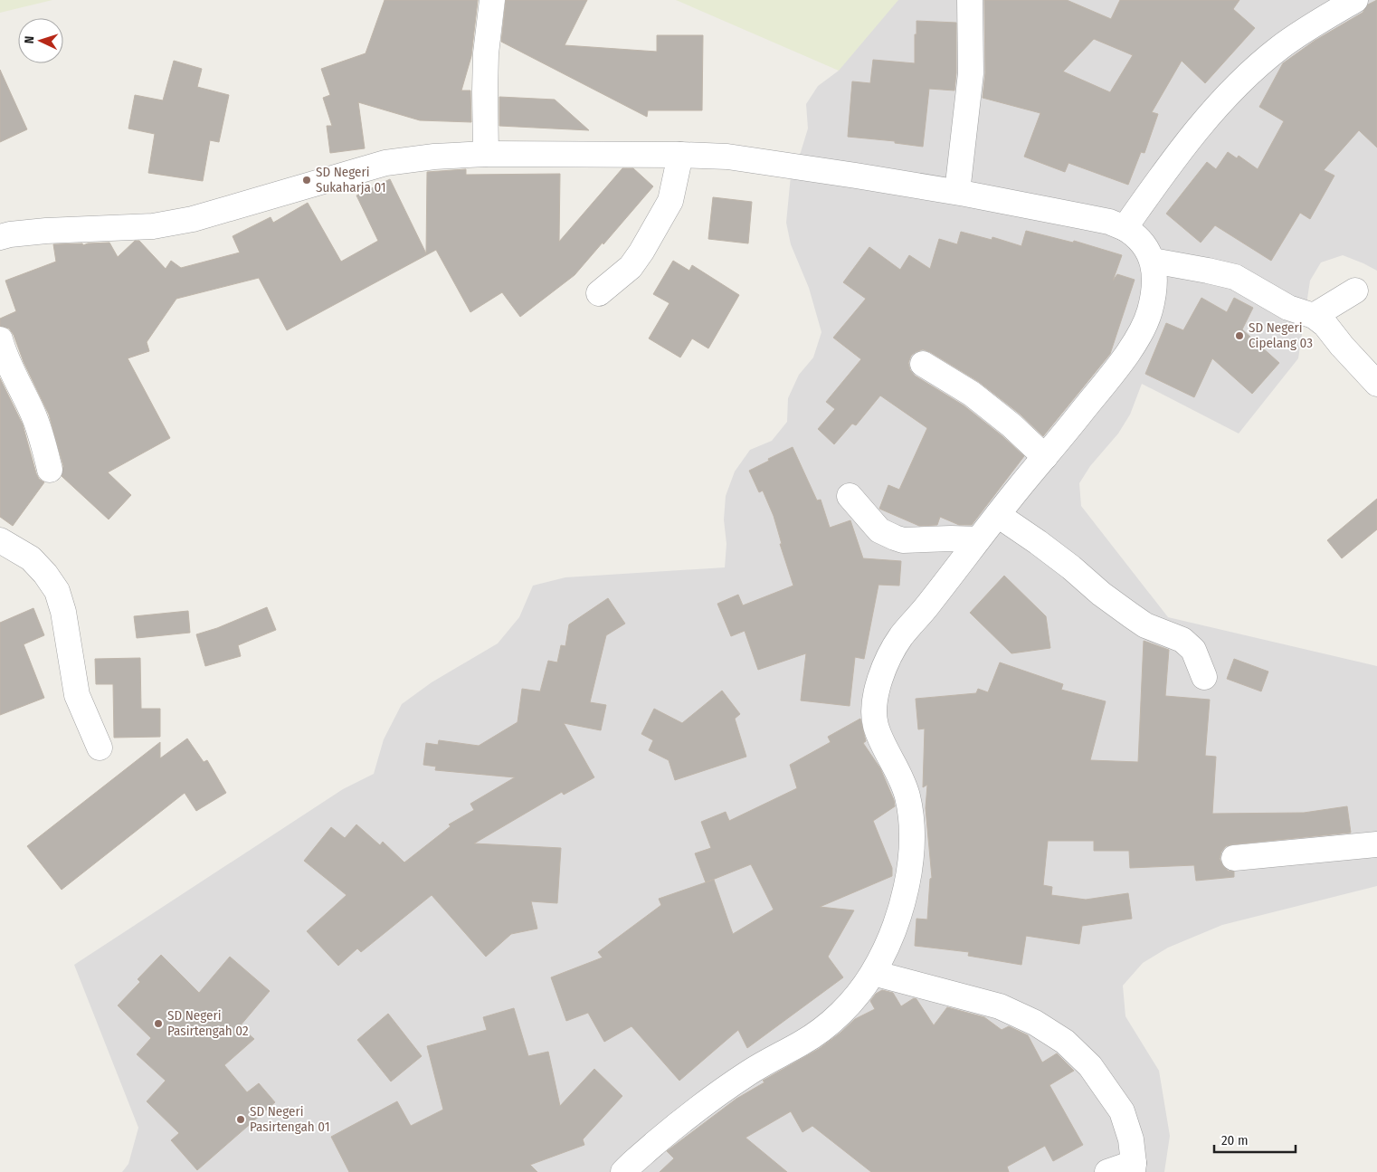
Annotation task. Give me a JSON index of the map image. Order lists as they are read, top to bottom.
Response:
{
  "places": [
    "SD Negeri Sukaharja 01",
    "SD Negeri Cipelang 03",
    "SD Negeri Pasirtengah 02",
    "SD Negeri Pasirtengah 01"
  ],
  "scale_bar": "20 m",
  "north": "left"
}
